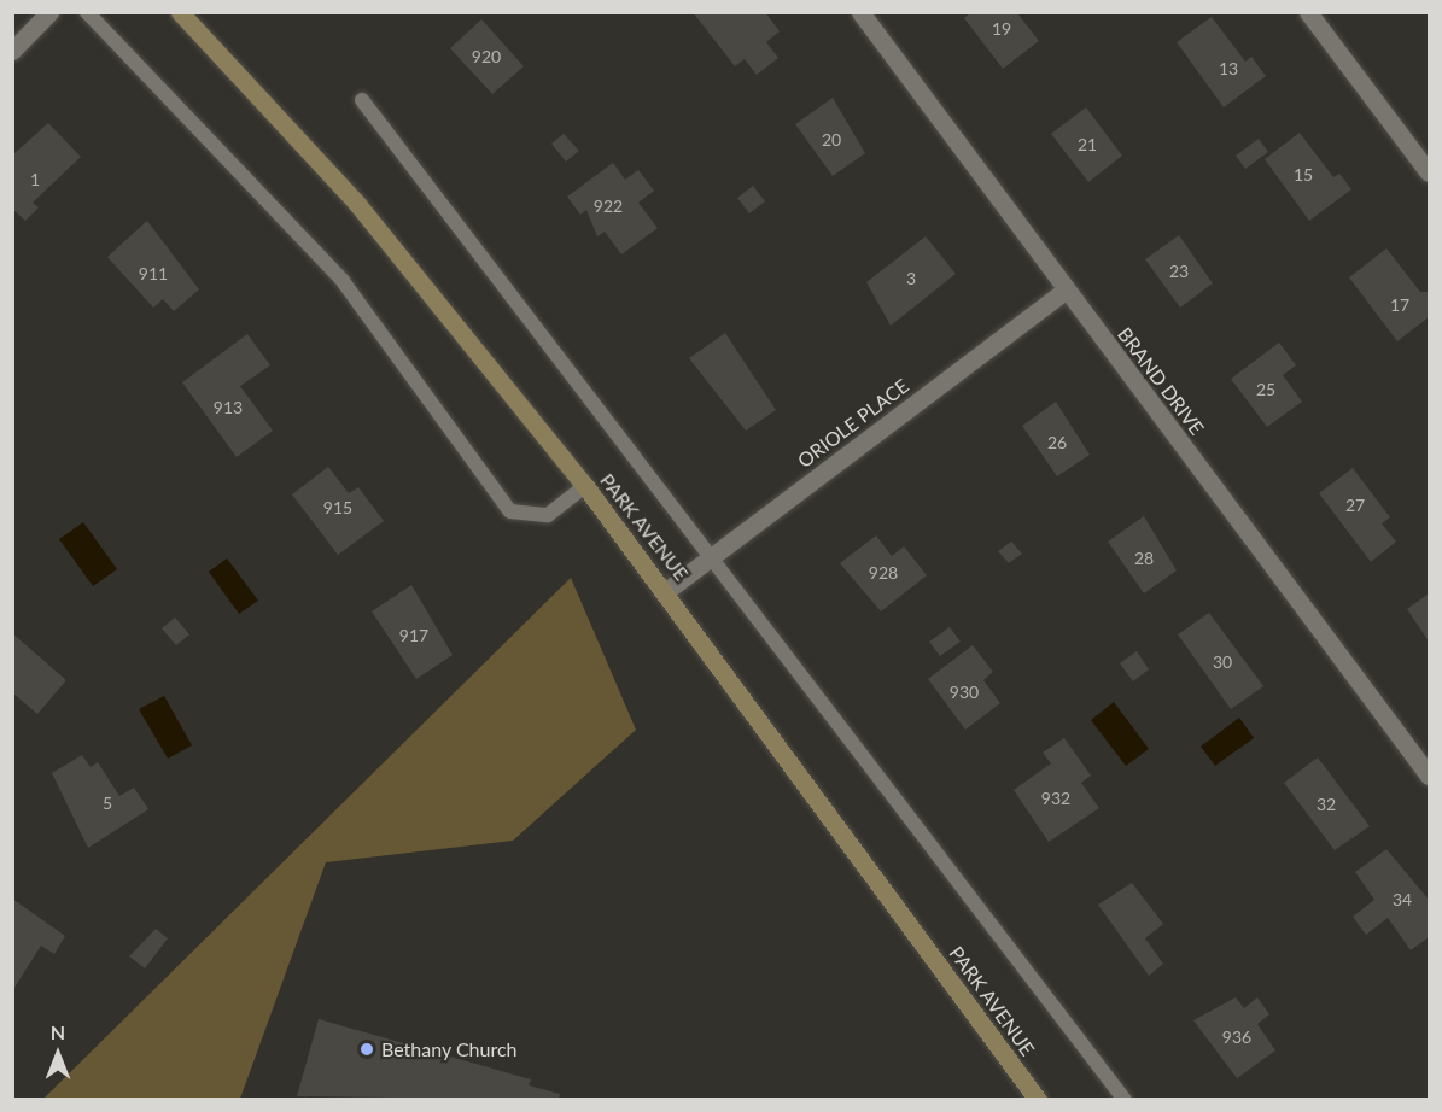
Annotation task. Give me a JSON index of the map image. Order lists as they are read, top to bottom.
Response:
{
  "streets": {
    "main road": ["PARK AVENUE"],
    "street": ["BRAND DRIVE", "ORIOLE PLACE"]
  },
  "crossings": [
    ["BRAND DRIVE", "ORIOLE PLACE"],
    ["ORIOLE PLACE", "PARK AVENUE"]
  ],
  "places": ["Bethany Church"],
  "house_numbers": [
    "19",
    "920",
    "13",
    "20",
    "21",
    "15",
    "1",
    "922",
    "23",
    "911",
    "3",
    "17",
    "25",
    "913",
    "26",
    "27",
    "915",
    "28",
    "928",
    "917",
    "30",
    "930",
    "932",
    "5",
    "32",
    "34",
    "936"
  ],
  "north": "top"
}
